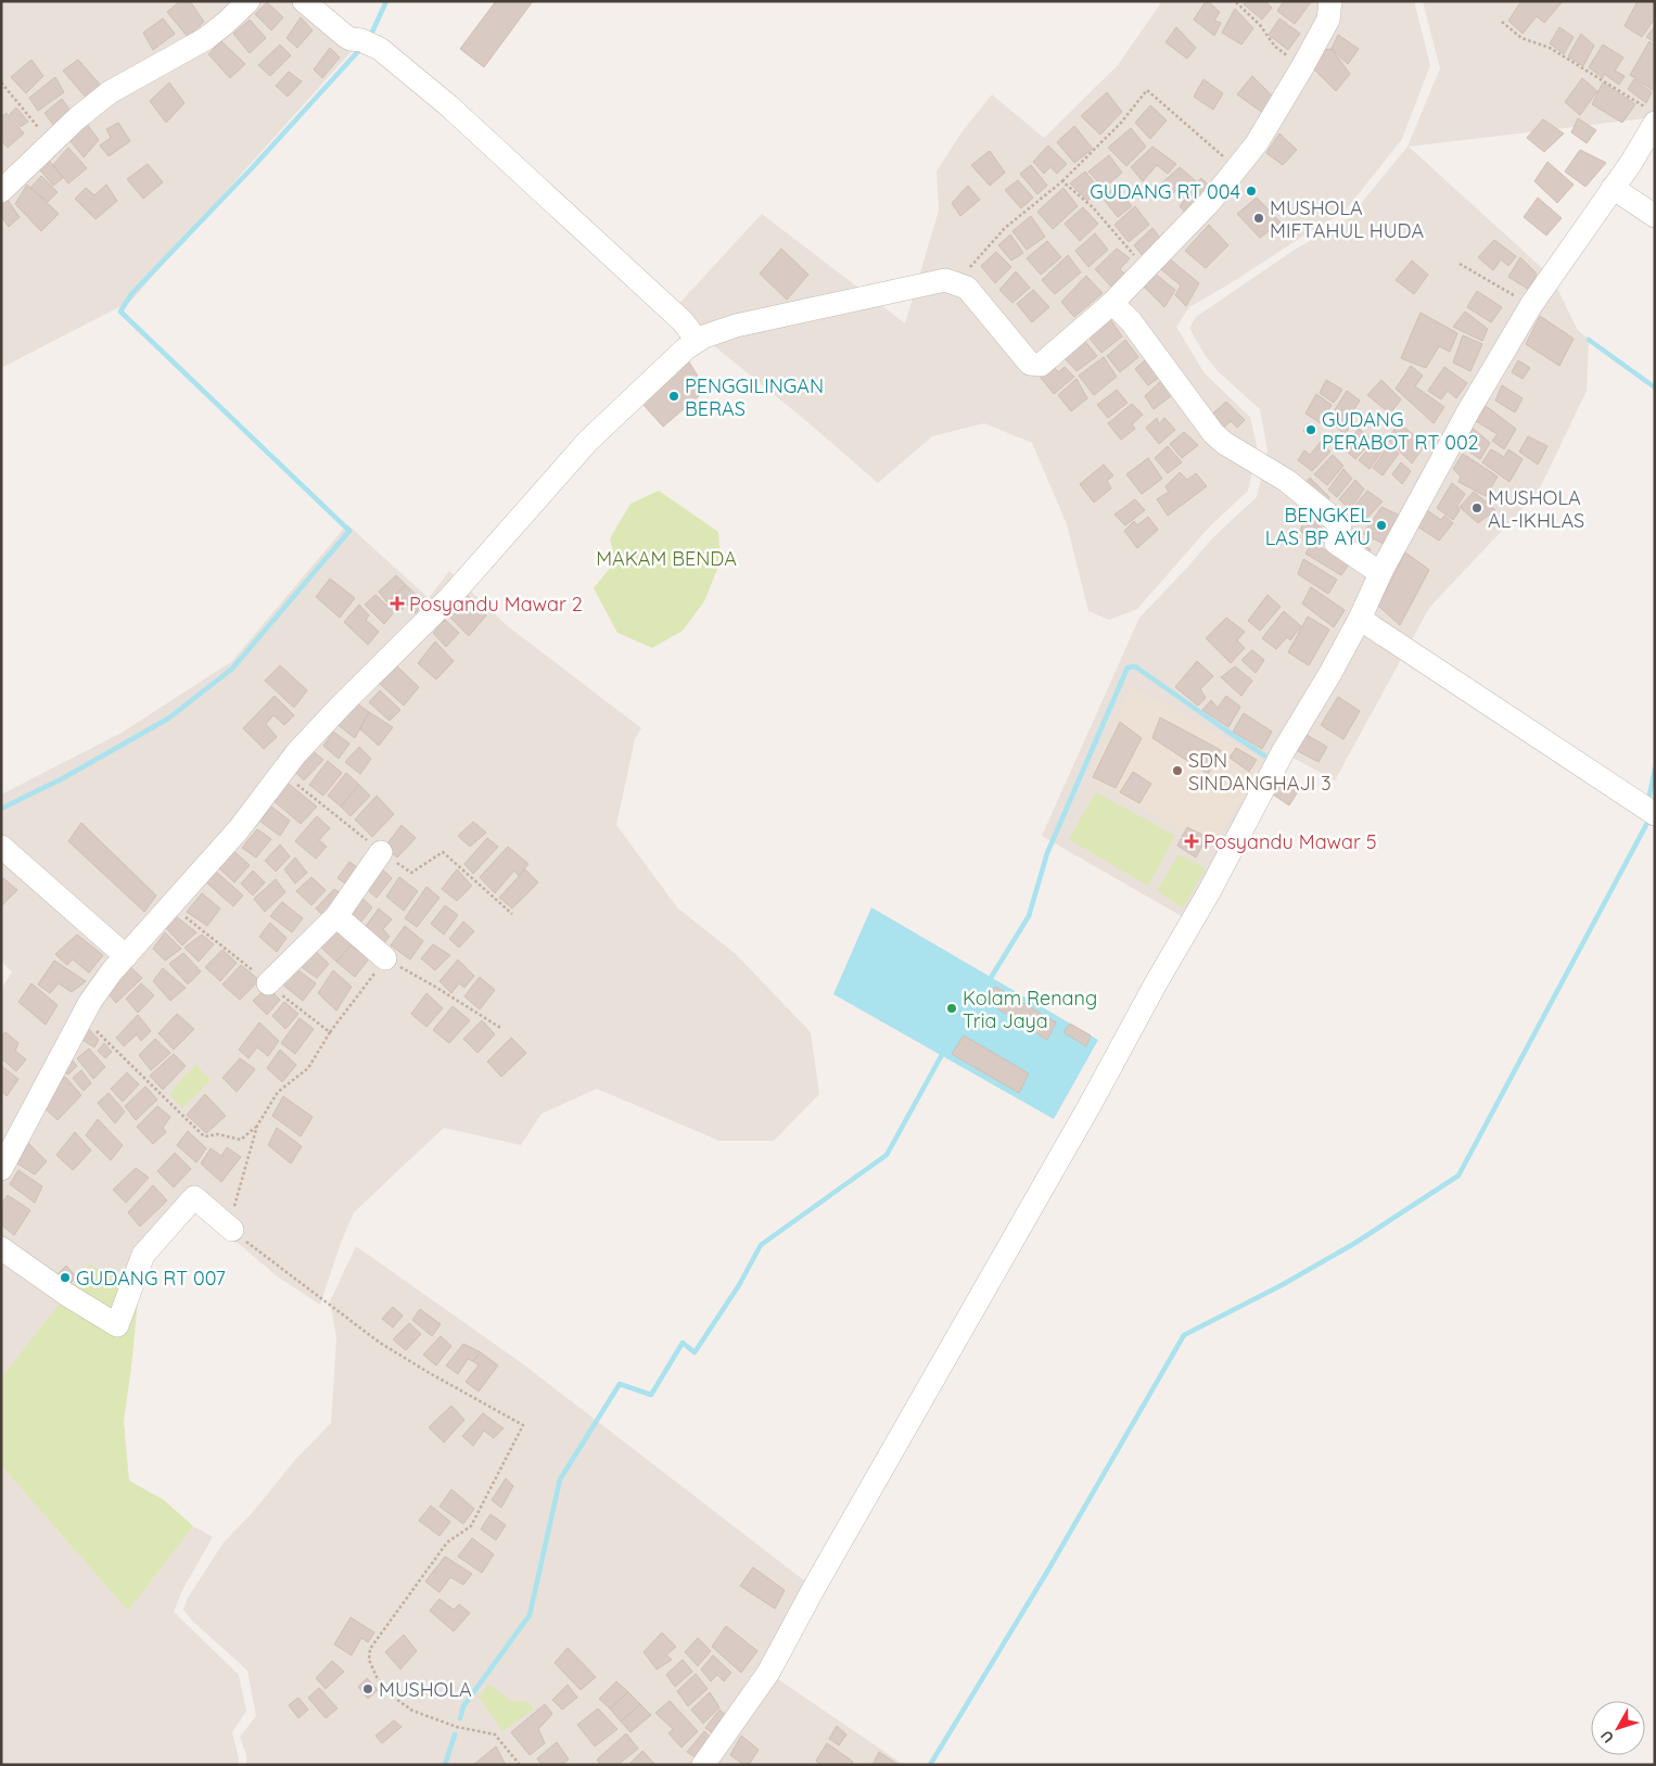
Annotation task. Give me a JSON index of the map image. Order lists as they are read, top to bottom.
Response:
{
  "parks": ["MAKAM BENDA"],
  "places": {
    "other": [
      "GUDANG RT 004",
      "MUSHOLA MIFTAHUL HUDA",
      "PENGGILINGAN BERAS",
      "GUDANG PERABOT RT 002",
      "MUSHOLA AL-IKHLAS",
      "BENGKEL LAS BP AYU",
      "SDN SINDANGHAJI 3",
      "Kolam Renang Tria Jaya",
      "GUDANG RT 007",
      "MUSHOLA"
    ],
    "health": ["Posyandu Mawar 2", "Posyandu Mawar 5"]
  },
  "north": "bottom left"
}
